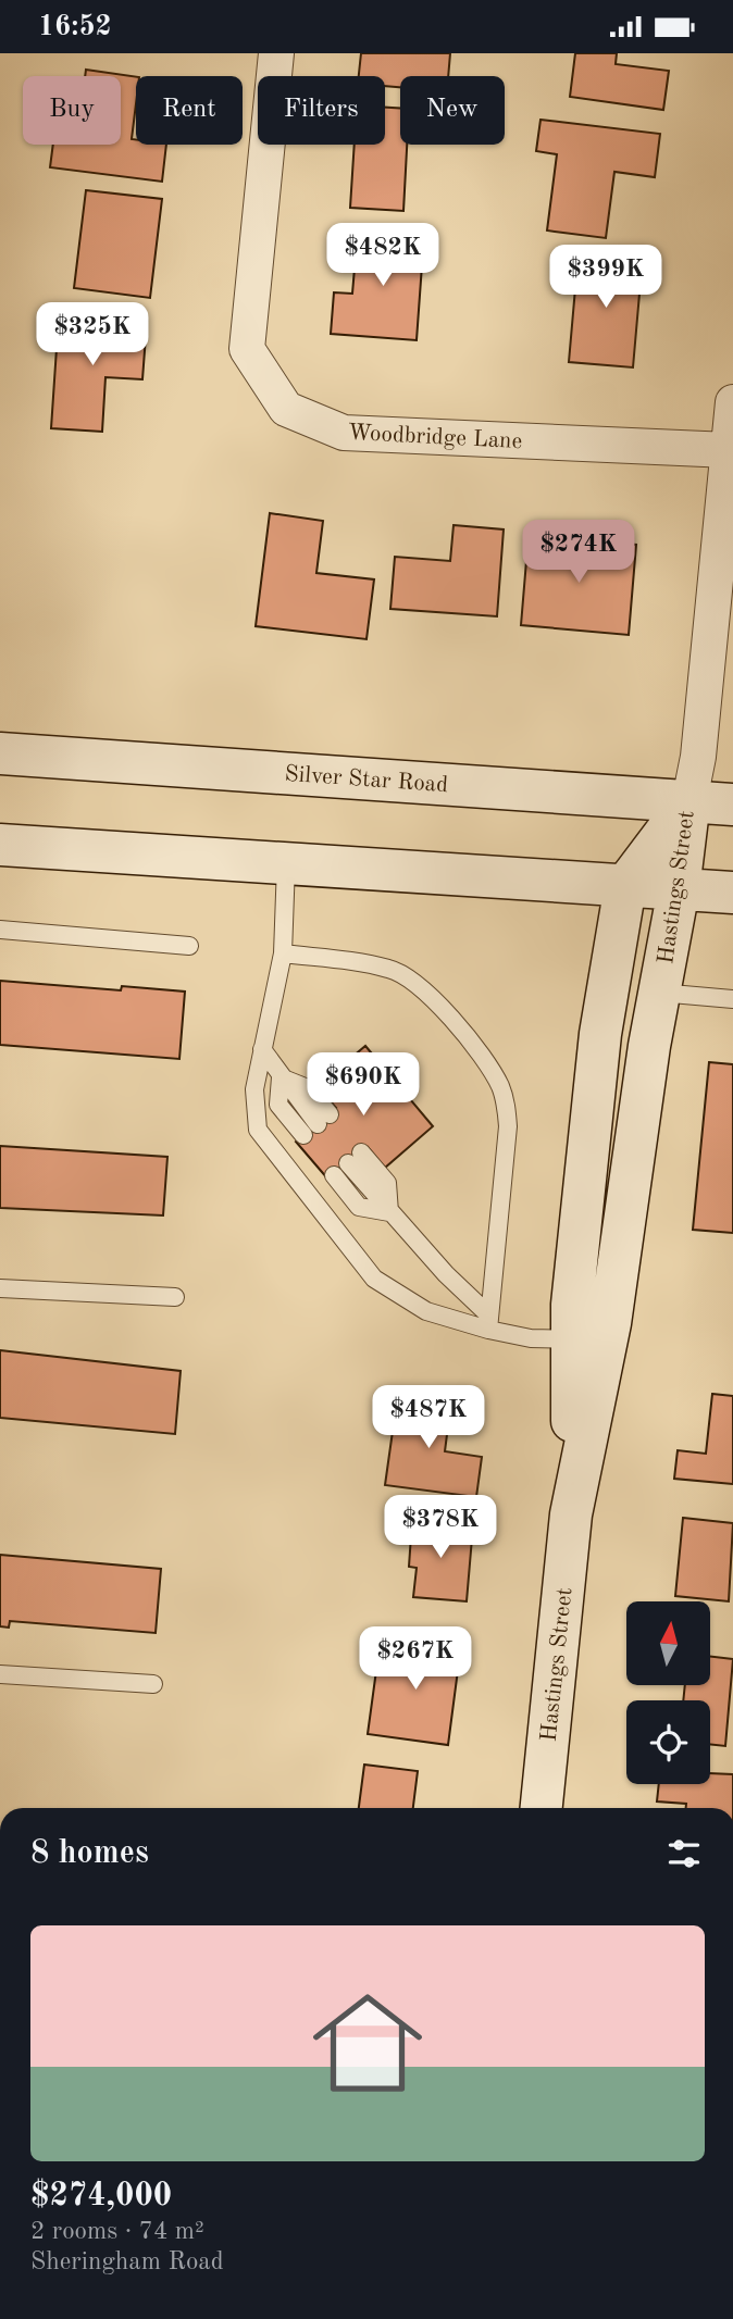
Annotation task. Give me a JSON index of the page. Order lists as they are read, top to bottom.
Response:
{
  "streets": {
    "street": ["Woodbridge Lane", "Silver Star Road", "Hastings Street"]
  },
  "crossings": [
    ["Silver Star Road", "Hastings Street"]
  ],
  "north": "top",
  "page": {
    "status": "16:52",
    "chip": [
      "Buy",
      "Rent",
      "Filters",
      "New"
    ],
    "price": [
      "$482K",
      "$399K",
      "$325K",
      "$274K",
      "$690K",
      "$487K",
      "$378K",
      "$267K"
    ],
    "heading": "8 homes",
    "list": [
      {
        "name": "$274,000",
        "note": "2 rooms · 74 m² · Sheringham Road"
      }
    ]
  }
}
